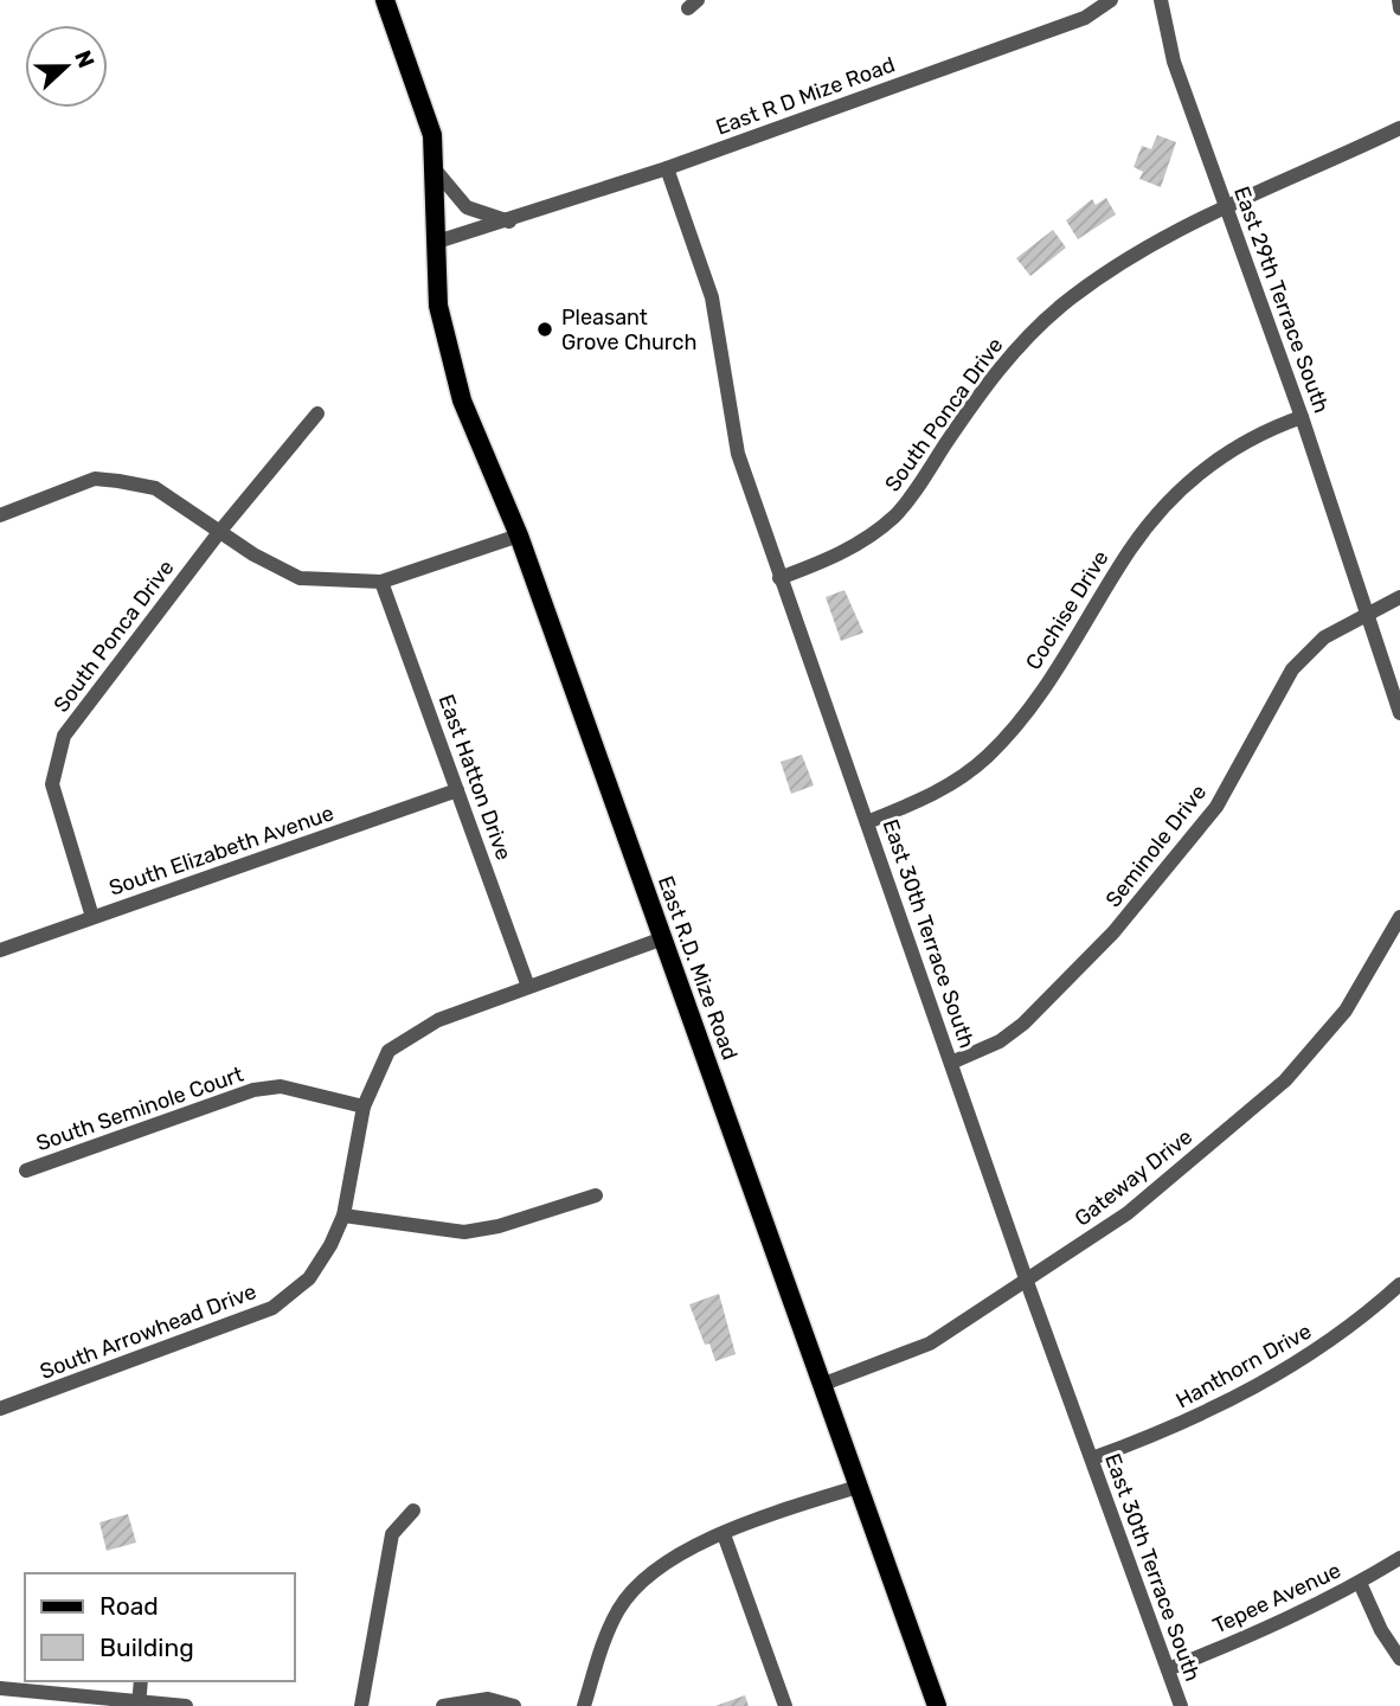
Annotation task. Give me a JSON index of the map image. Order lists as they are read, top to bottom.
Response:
{
  "streets": {
    "main road": ["East R.D. Mize Road"],
    "street": [
      "East R D Mize Road",
      "East 29th Terrace South",
      "South Ponca Drive",
      "Cochise Drive",
      "East Hatton Drive",
      "Seminole Drive",
      "South Elizabeth Avenue",
      "East 30th Terrace South",
      "South Seminole Court",
      "Gateway Drive",
      "South Arrowhead Drive",
      "Hanthorn Drive",
      "Tepee Avenue"
    ]
  },
  "crossings": [
    ["East R D Mize Road", "East 30th Terrace South"],
    ["East R D Mize Road", "East R.D. Mize Road"],
    ["East 29th Terrace South", "South Ponca Drive"],
    ["East 29th Terrace South", "Cochise Drive"],
    ["East 29th Terrace South", "Seminole Drive"],
    ["South Ponca Drive", "South Elizabeth Avenue"],
    ["South Ponca Drive", "East 30th Terrace South"],
    ["Cochise Drive", "East 30th Terrace South"],
    ["East Hatton Drive", "South Elizabeth Avenue"],
    ["East Hatton Drive", "South Arrowhead Drive"],
    ["Seminole Drive", "East 30th Terrace South"],
    ["East 30th Terrace South", "Gateway Drive"],
    ["East 30th Terrace South", "Hanthorn Drive"],
    ["East 30th Terrace South", "Tepee Avenue"],
    ["East R.D. Mize Road", "Gateway Drive"],
    ["East R.D. Mize Road", "South Arrowhead Drive"],
    ["South Seminole Court", "South Arrowhead Drive"]
  ],
  "places": ["Pleasant Grove Church"],
  "legend": ["Road", "Building"],
  "north": "right"
}
